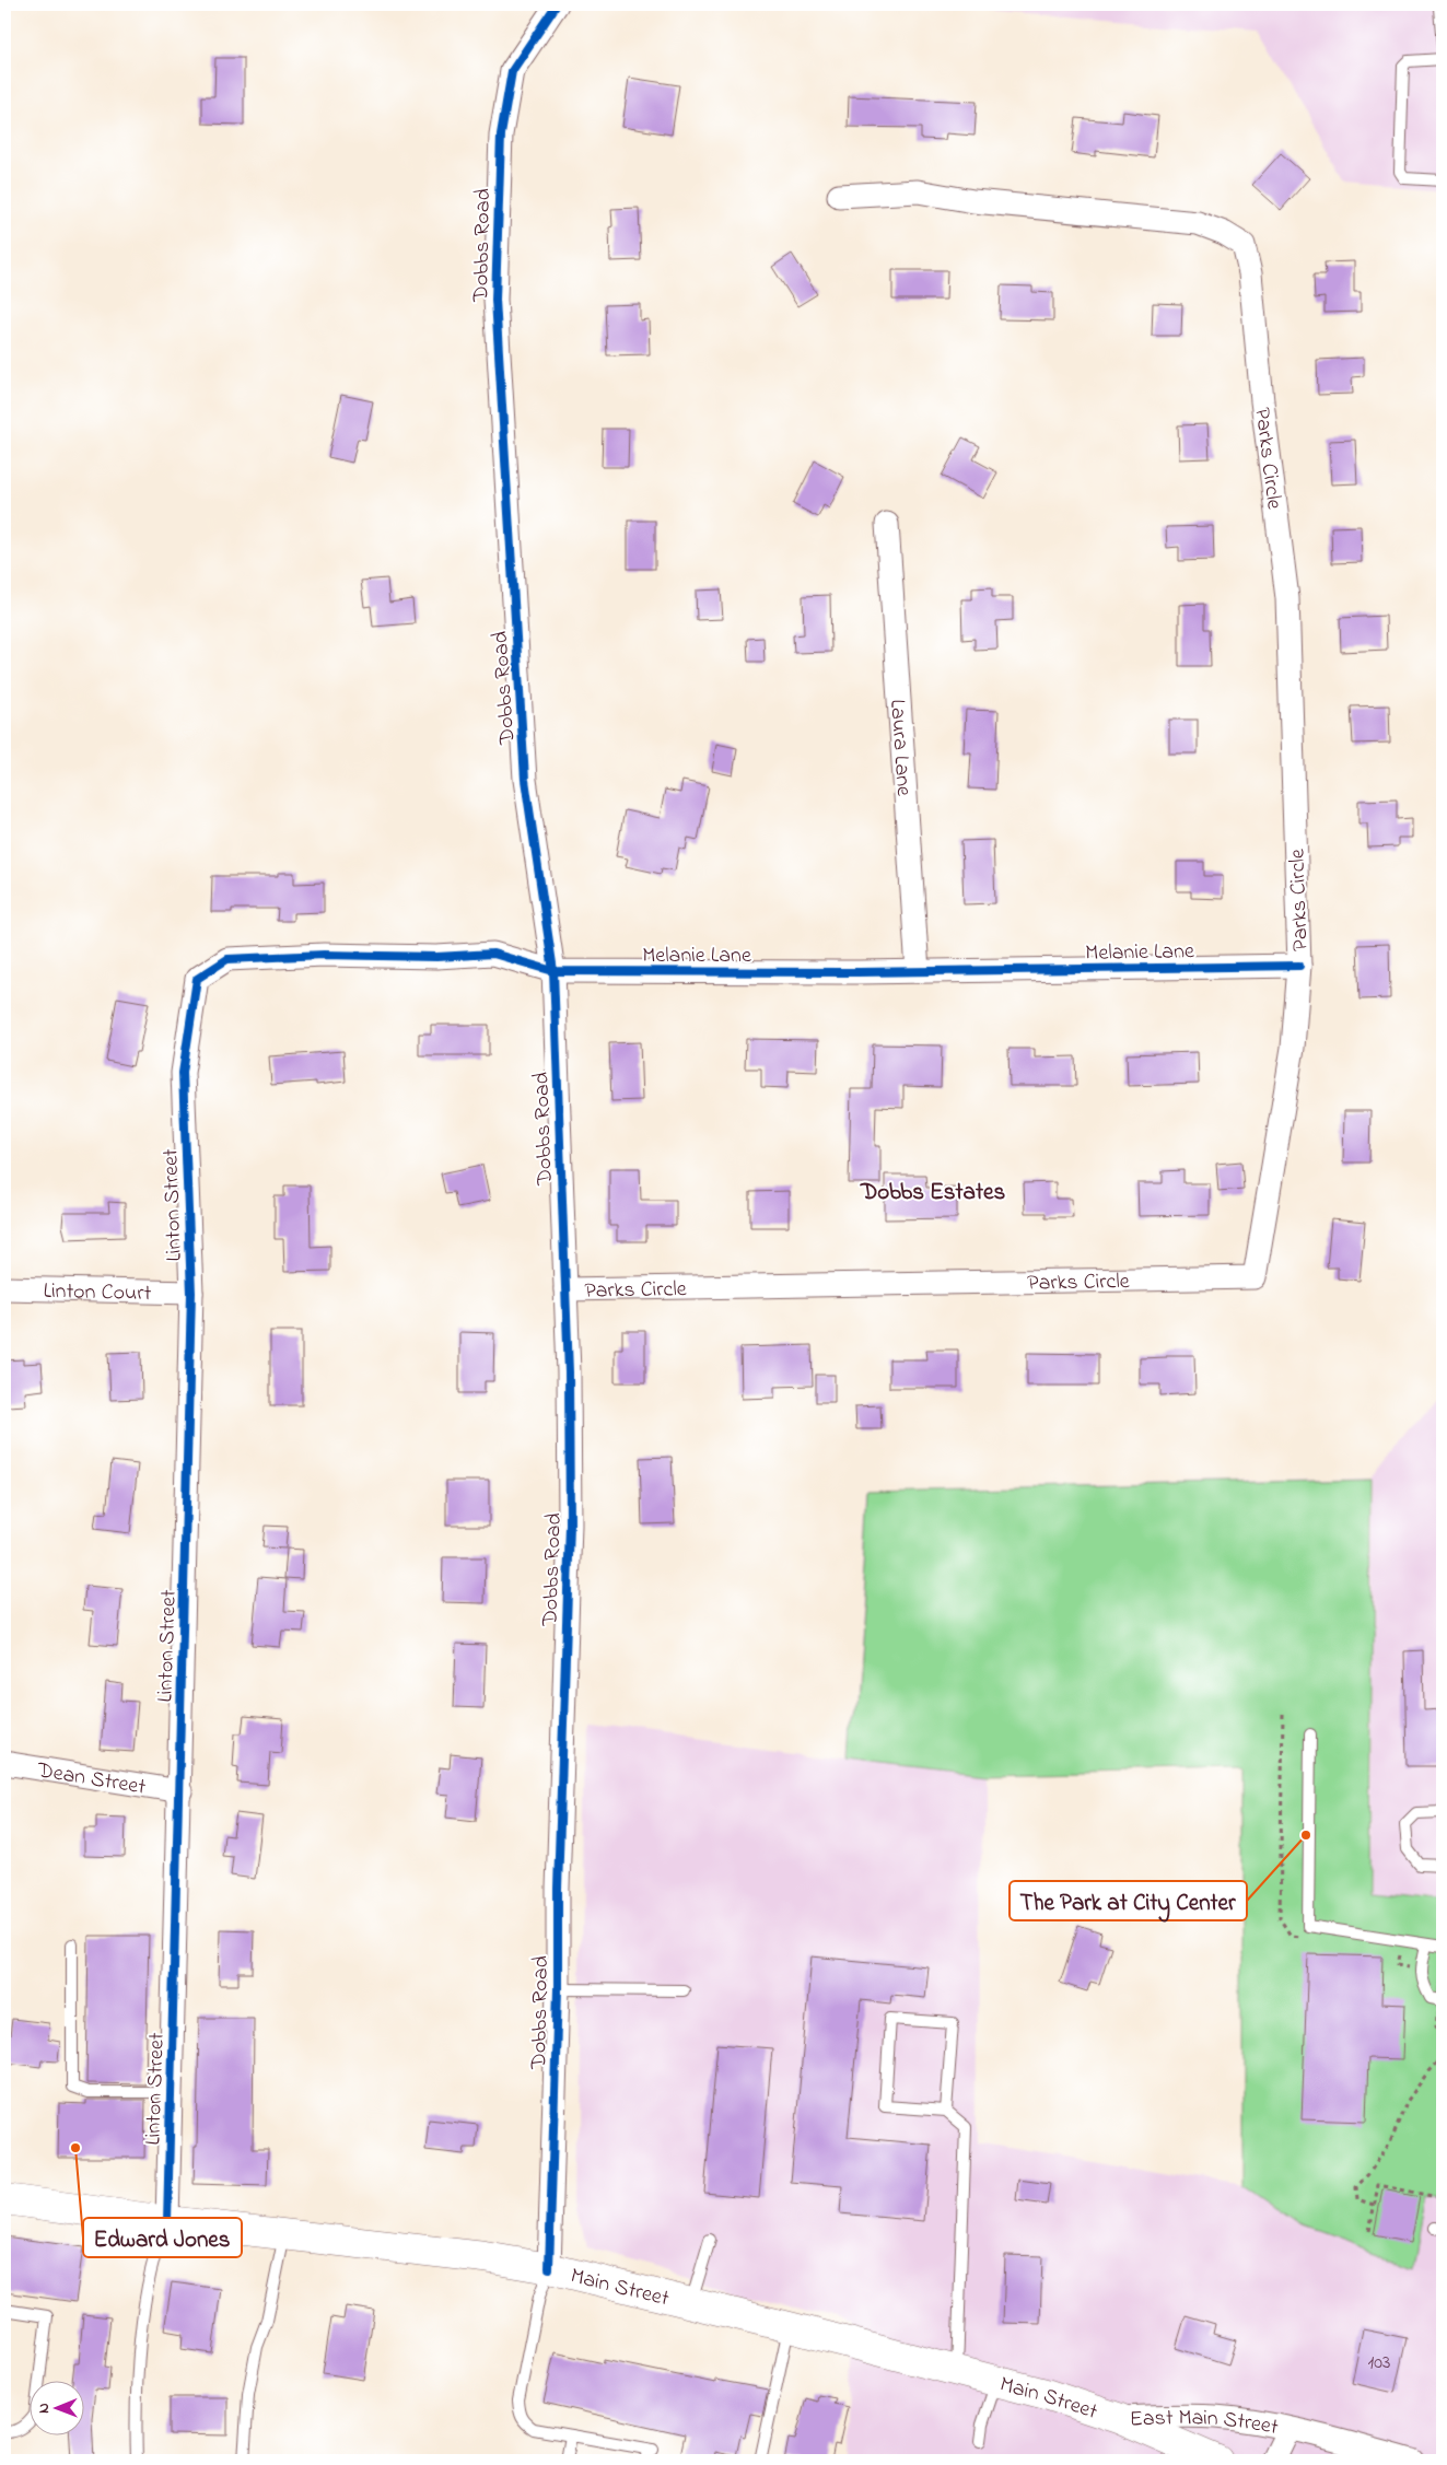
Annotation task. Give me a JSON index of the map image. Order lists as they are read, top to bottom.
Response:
{
  "streets": {
    "main road": ["Main Street"],
    "street": [
      "Dobbs Road",
      "Parks Circle",
      "Laura Lane",
      "Melanie Lane",
      "Linton Street",
      "Linton Court",
      "Dean Street",
      "East Main Street"
    ]
  },
  "crossings": [
    ["Dobbs Road", "Parks Circle"],
    ["Dobbs Road", "Melanie Lane"],
    ["Dobbs Road", "Main Street"],
    ["Parks Circle", "Melanie Lane"],
    ["Laura Lane", "Melanie Lane"],
    ["Melanie Lane", "Linton Street"],
    ["Linton Street", "Linton Court"],
    ["Linton Street", "Dean Street"],
    ["Linton Street", "Main Street"],
    ["Main Street", "East Main Street"]
  ],
  "districts": ["Dobbs Estates"],
  "places": ["The Park at City Center", "Edward Jones"],
  "house_numbers": ["103"],
  "north": "left"
}
